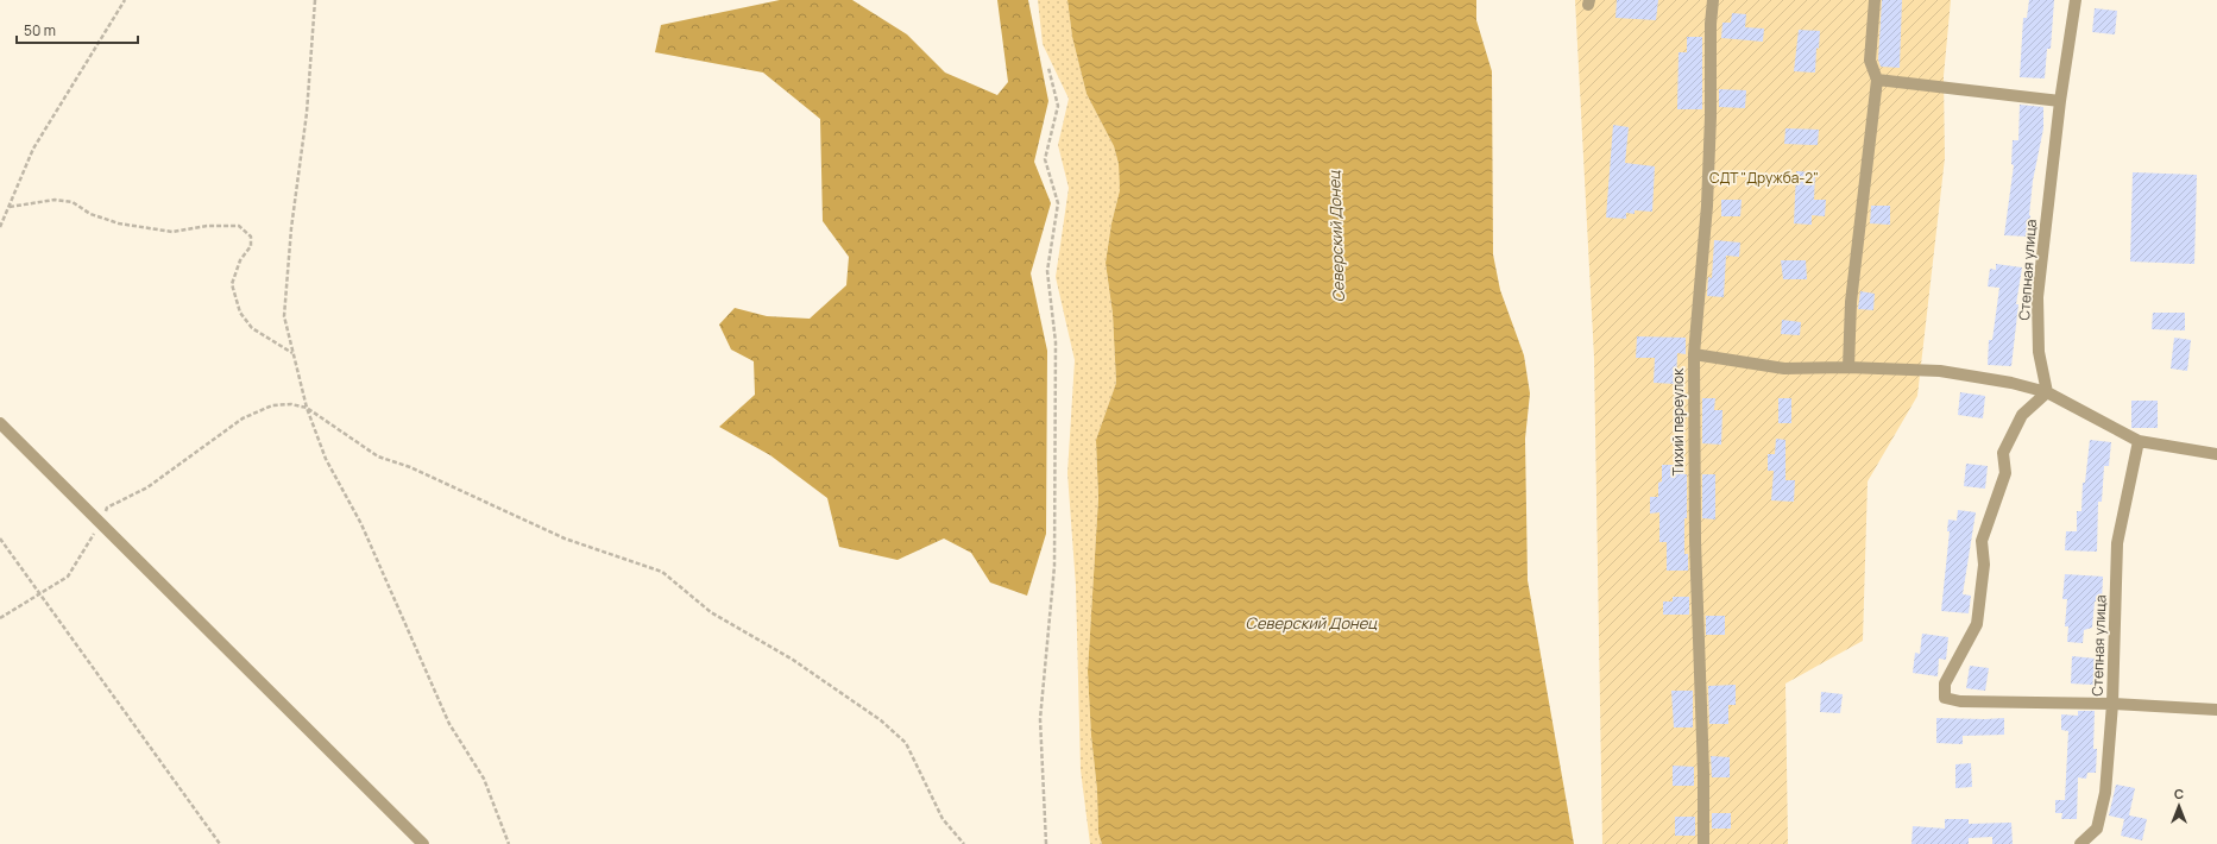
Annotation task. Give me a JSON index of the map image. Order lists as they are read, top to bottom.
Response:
{
  "streets": {
    "street": ["Степная улица", "Тихий переулок"]
  },
  "water": ["Северский Донец"],
  "parks": ["СДТ \"Дружба-2\""],
  "scale_bar": "50 m",
  "north": "top"
}
